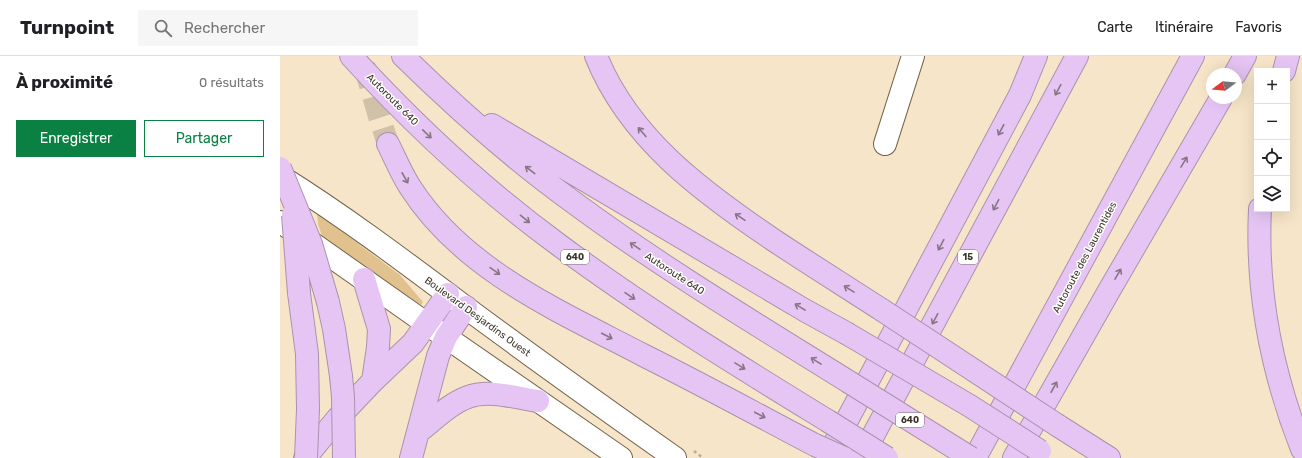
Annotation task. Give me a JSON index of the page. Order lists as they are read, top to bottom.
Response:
{
  "streets": {
    "highway": [
      "Autoroute 640",
      "640",
      "15",
      "Autoroute des Laurentides"
    ],
    "street": ["Boulevard Desjardins Ouest"]
  },
  "north": "left",
  "page": {
    "header": "Turnpoint",
    "search": "Rechercher",
    "nav": ["Carte", "Itinéraire", "Favoris"],
    "heading": ["À proximité", "0 résultats"],
    "map_buttons": ["+", "−"],
    "buttons": ["Enregistrer", "Partager"]
  }
}
